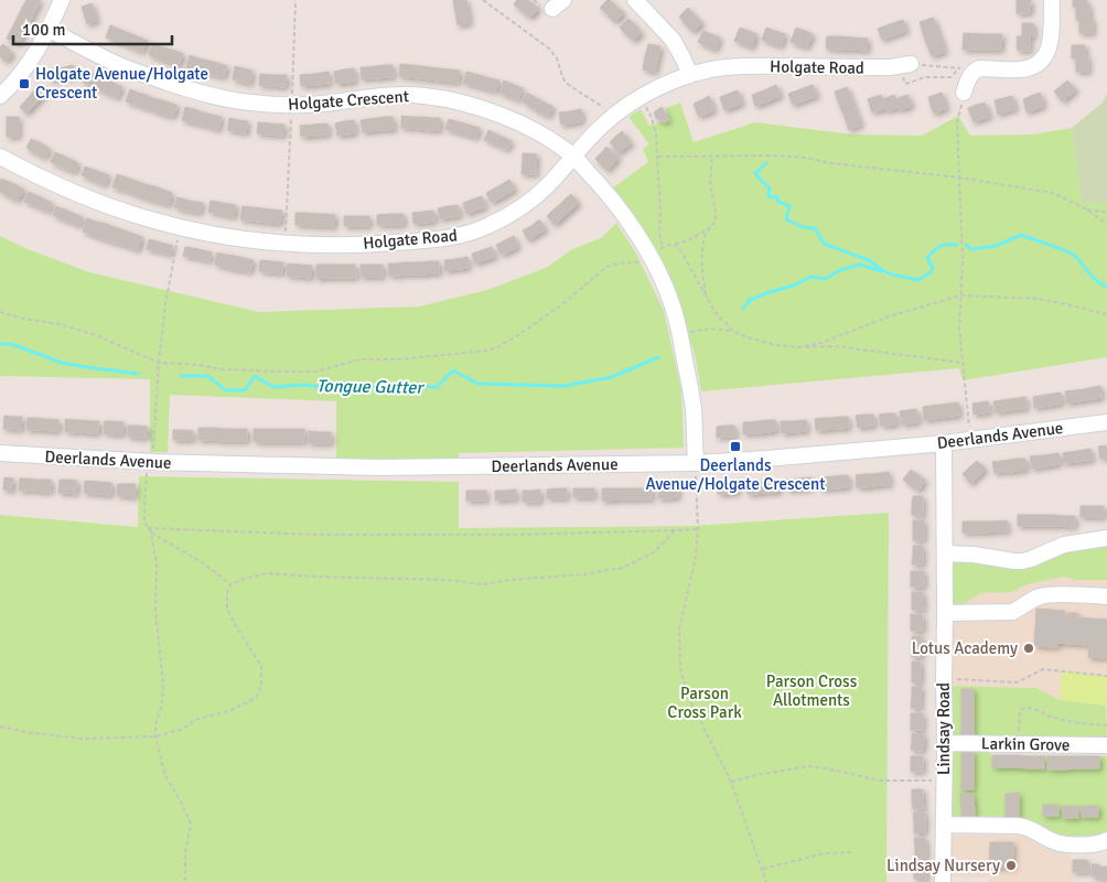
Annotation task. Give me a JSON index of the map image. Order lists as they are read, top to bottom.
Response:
{
  "streets": {
    "street": [
      "Holgate Road",
      "Holgate Crescent",
      "Deerlands Avenue",
      "Lindsay Road",
      "Larkin Grove"
    ]
  },
  "crossings": [
    ["Holgate Road", "Holgate Crescent"],
    ["Holgate Crescent", "Deerlands Avenue"],
    ["Deerlands Avenue", "Lindsay Road"],
    ["Lindsay Road", "Larkin Grove"]
  ],
  "water": ["Tongue Gutter"],
  "parks": ["Parson Cross Allotments", "Parson Cross Park"],
  "places": {
    "transit": ["Holgate Avenue/Holgate Crescent", "Deerlands Avenue/Holgate Crescent"],
    "other": ["Lotus Academy", "Lindsay Nursery"]
  },
  "scale_bar": "100 m"
}
